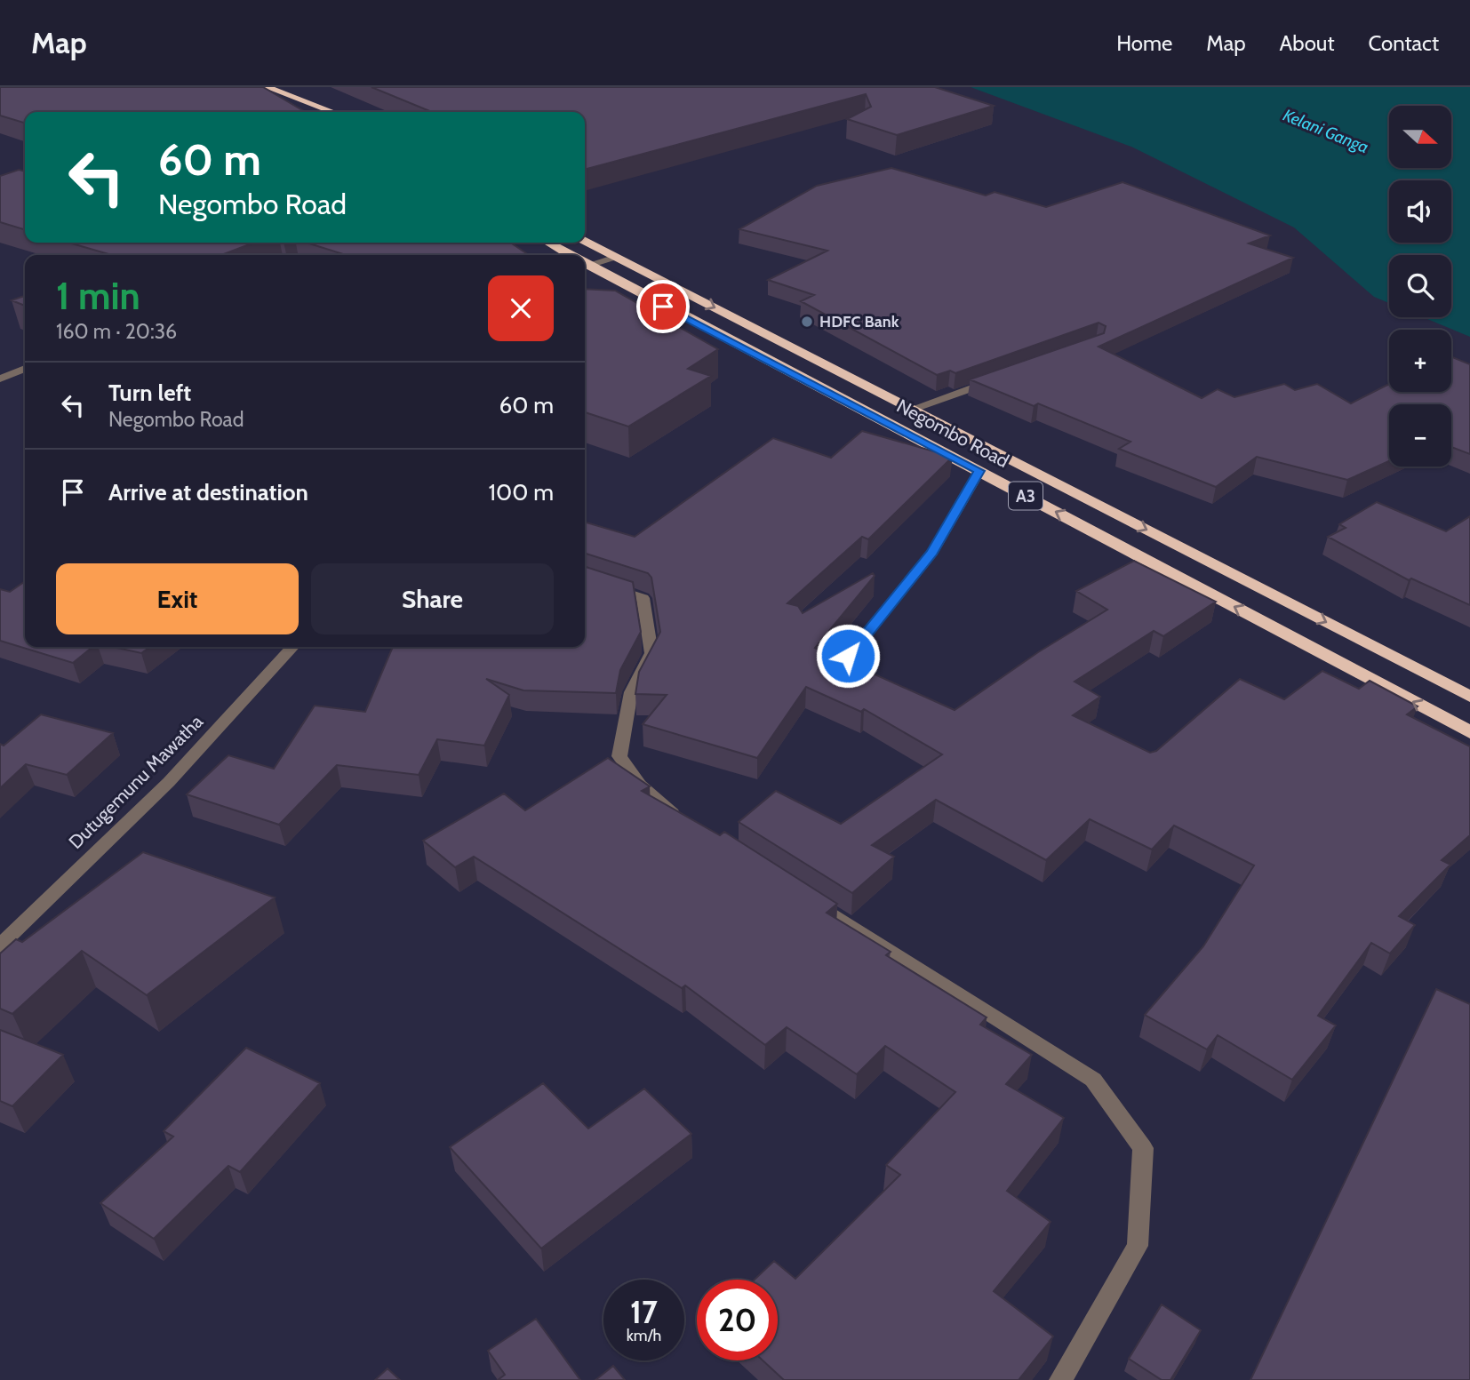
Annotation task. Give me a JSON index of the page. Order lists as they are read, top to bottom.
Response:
{
  "streets": {
    "highway": ["Negombo Road", "A3"],
    "street": ["Dutugemunu Mawatha"]
  },
  "water": ["Kelani Ganga"],
  "places": ["HDFC Bank"],
  "north": "right",
  "page": {
    "header": "Map",
    "nav": [
      "Home",
      "Map",
      "About",
      "Contact"
    ],
    "map_buttons": ["+", "−"],
    "turn": ["60 m", "Negombo Road"],
    "heading": ["1 min", "160 m · 20:36"],
    "list": [
      {
        "name": "Turn left",
        "note": "Negombo Road",
        "value": "60 m"
      },
      {
        "name": "Arrive at destination",
        "value": "100 m"
      }
    ],
    "buttons": ["Exit", "Share"],
    "speed": "17 km/h",
    "limit": "20"
  }
}
